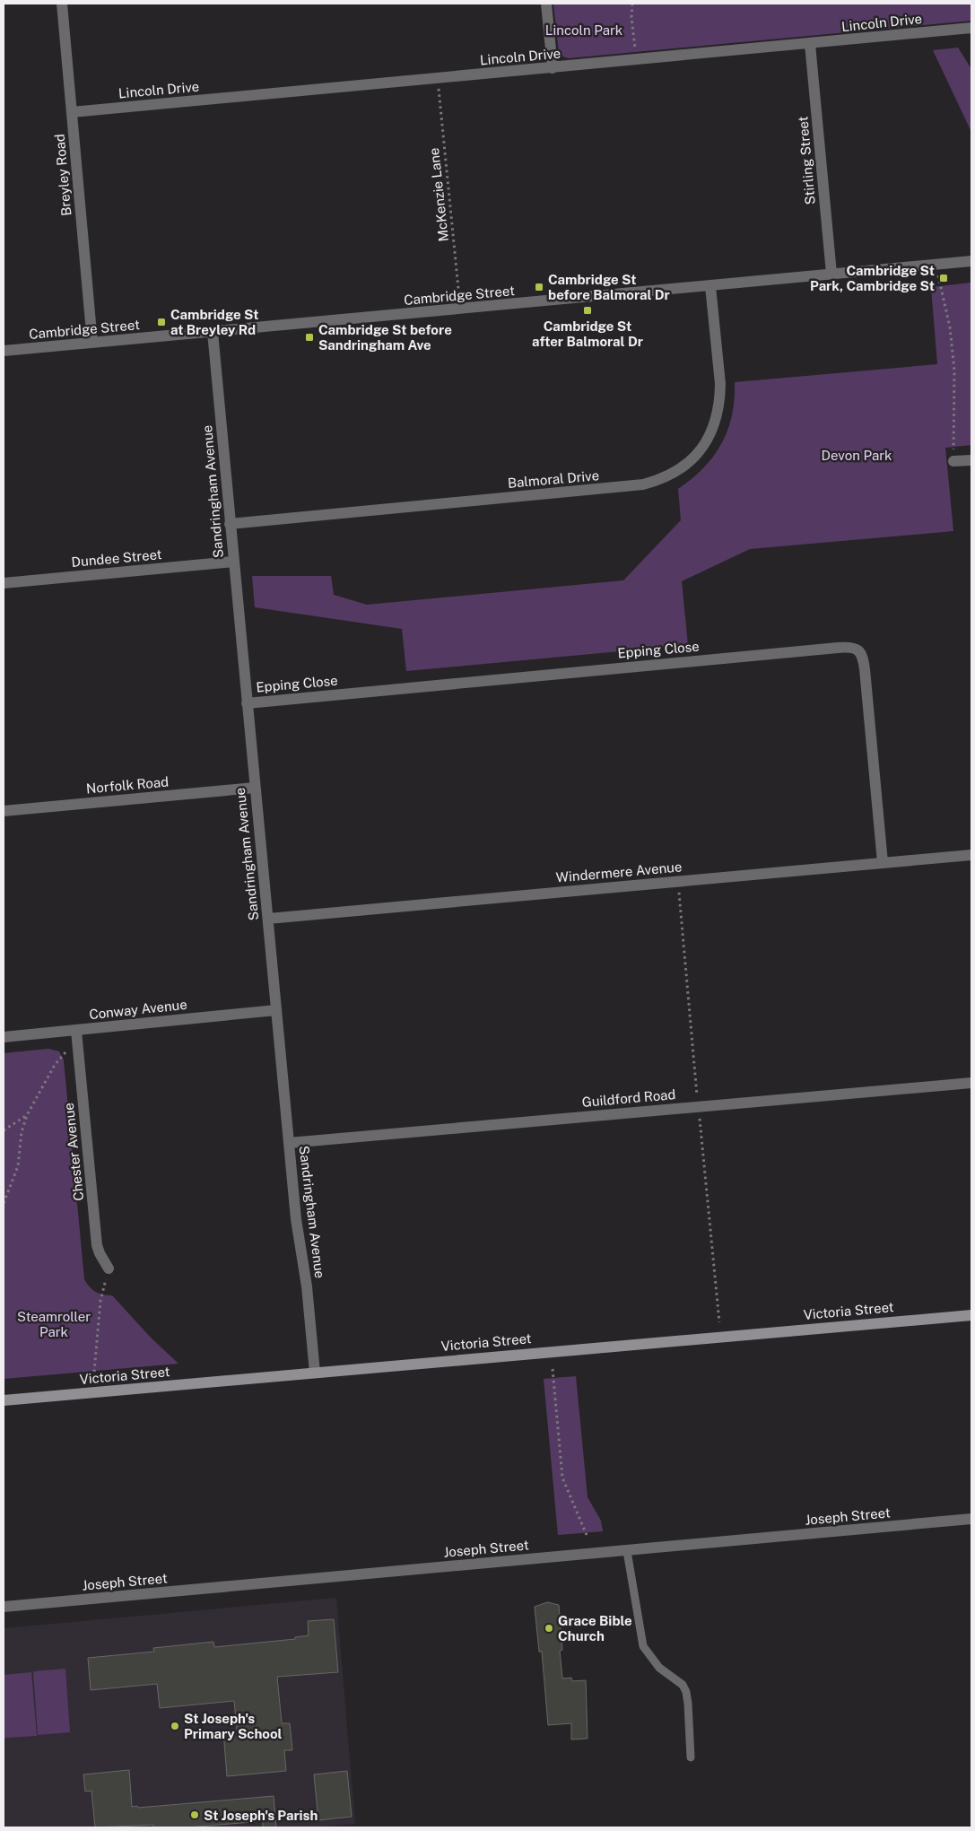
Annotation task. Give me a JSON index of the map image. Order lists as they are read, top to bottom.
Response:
{
  "streets": {
    "street": [
      "Lincoln Drive",
      "Stirling Street",
      "Breyley Road",
      "Cambridge Street",
      "Balmoral Drive",
      "Sandringham Avenue",
      "Dundee Street",
      "Epping Close",
      "Norfolk Road",
      "Windermere Avenue",
      "Conway Avenue",
      "Guildford Road",
      "Chester Avenue",
      "Victoria Street",
      "Joseph Street"
    ],
    "path": ["McKenzie Lane"]
  },
  "crossings": [
    ["Lincoln Drive", "Stirling Street"],
    ["Lincoln Drive", "Breyley Road"],
    ["Lincoln Drive", "McKenzie Lane"],
    ["Stirling Street", "Cambridge Street"],
    ["Breyley Road", "Cambridge Street"],
    ["McKenzie Lane", "Cambridge Street"],
    ["Cambridge Street", "Balmoral Drive"],
    ["Cambridge Street", "Sandringham Avenue"],
    ["Balmoral Drive", "Sandringham Avenue"],
    ["Sandringham Avenue", "Dundee Street"],
    ["Sandringham Avenue", "Epping Close"],
    ["Sandringham Avenue", "Norfolk Road"],
    ["Sandringham Avenue", "Windermere Avenue"],
    ["Sandringham Avenue", "Conway Avenue"],
    ["Sandringham Avenue", "Guildford Road"],
    ["Sandringham Avenue", "Victoria Street"],
    ["Epping Close", "Windermere Avenue"],
    ["Conway Avenue", "Chester Avenue"]
  ],
  "parks": ["Lincoln Park", "Devon Park", "Steamroller Park"],
  "places": {
    "transit": [
      "Cambridge St Park, Cambridge St",
      "Cambridge St before Balmoral Dr",
      "Cambridge St after Balmoral Dr",
      "Cambridge St at Breyley Rd",
      "Cambridge St before Sandringham Ave"
    ],
    "other": ["Grace Bible Church", "St Joseph's Primary School", "St Joseph's Parish"]
  }
}
